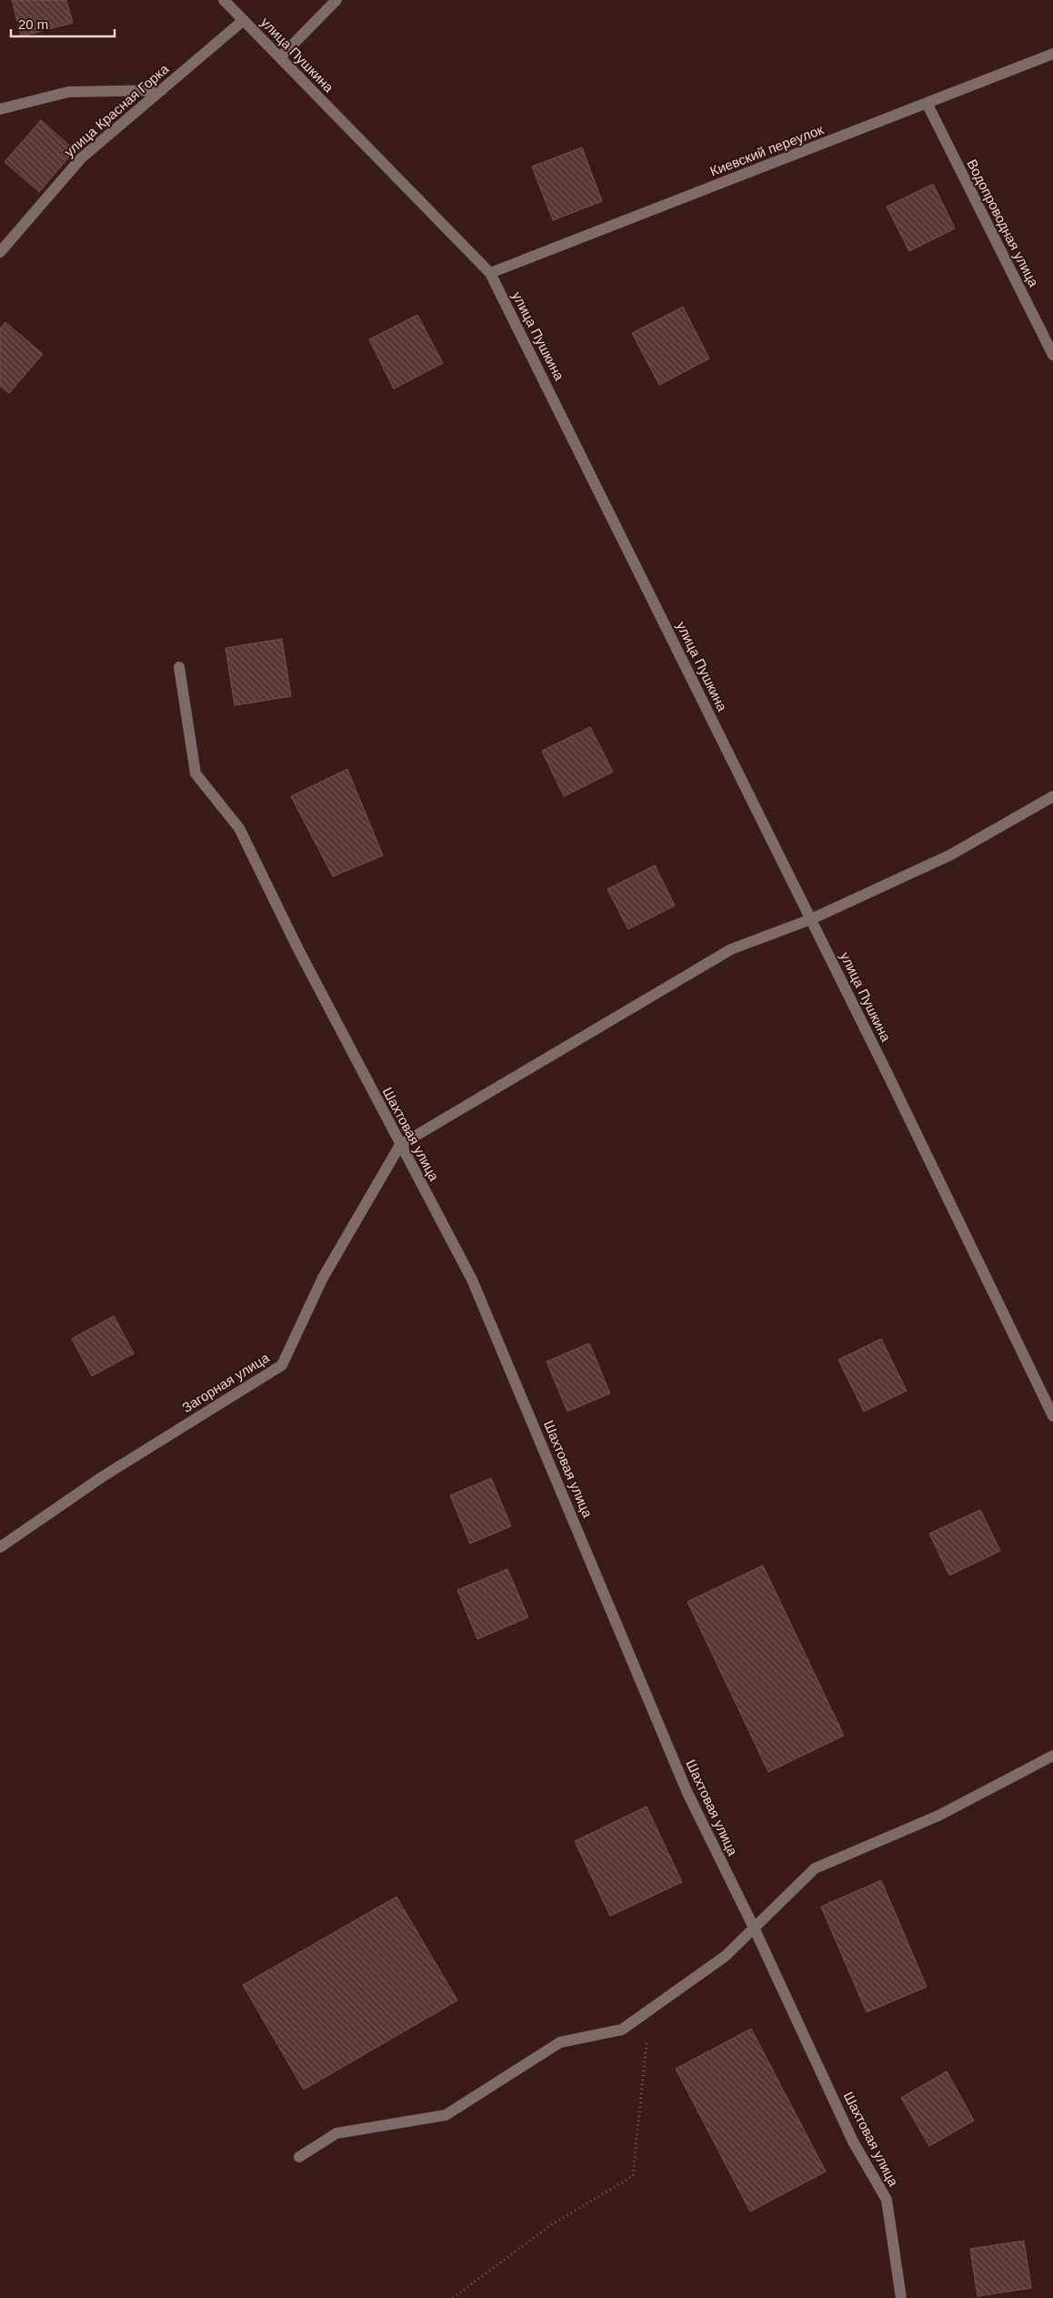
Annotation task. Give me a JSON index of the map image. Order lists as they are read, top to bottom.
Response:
{
  "streets": {
    "street": [
      "улица Пушкина",
      "улица Красная Горка",
      "Киевский переулок",
      "Водопроводная улица",
      "Шахтовая улица",
      "Загорная улица"
    ]
  },
  "crossings": [
    ["улица Пушкина", "улица Красная Горка"],
    ["улица Пушкина", "Киевский переулок"],
    ["Киевский переулок", "Водопроводная улица"],
    ["Шахтовая улица", "Загорная улица"]
  ],
  "scale_bar": "20 m"
}
